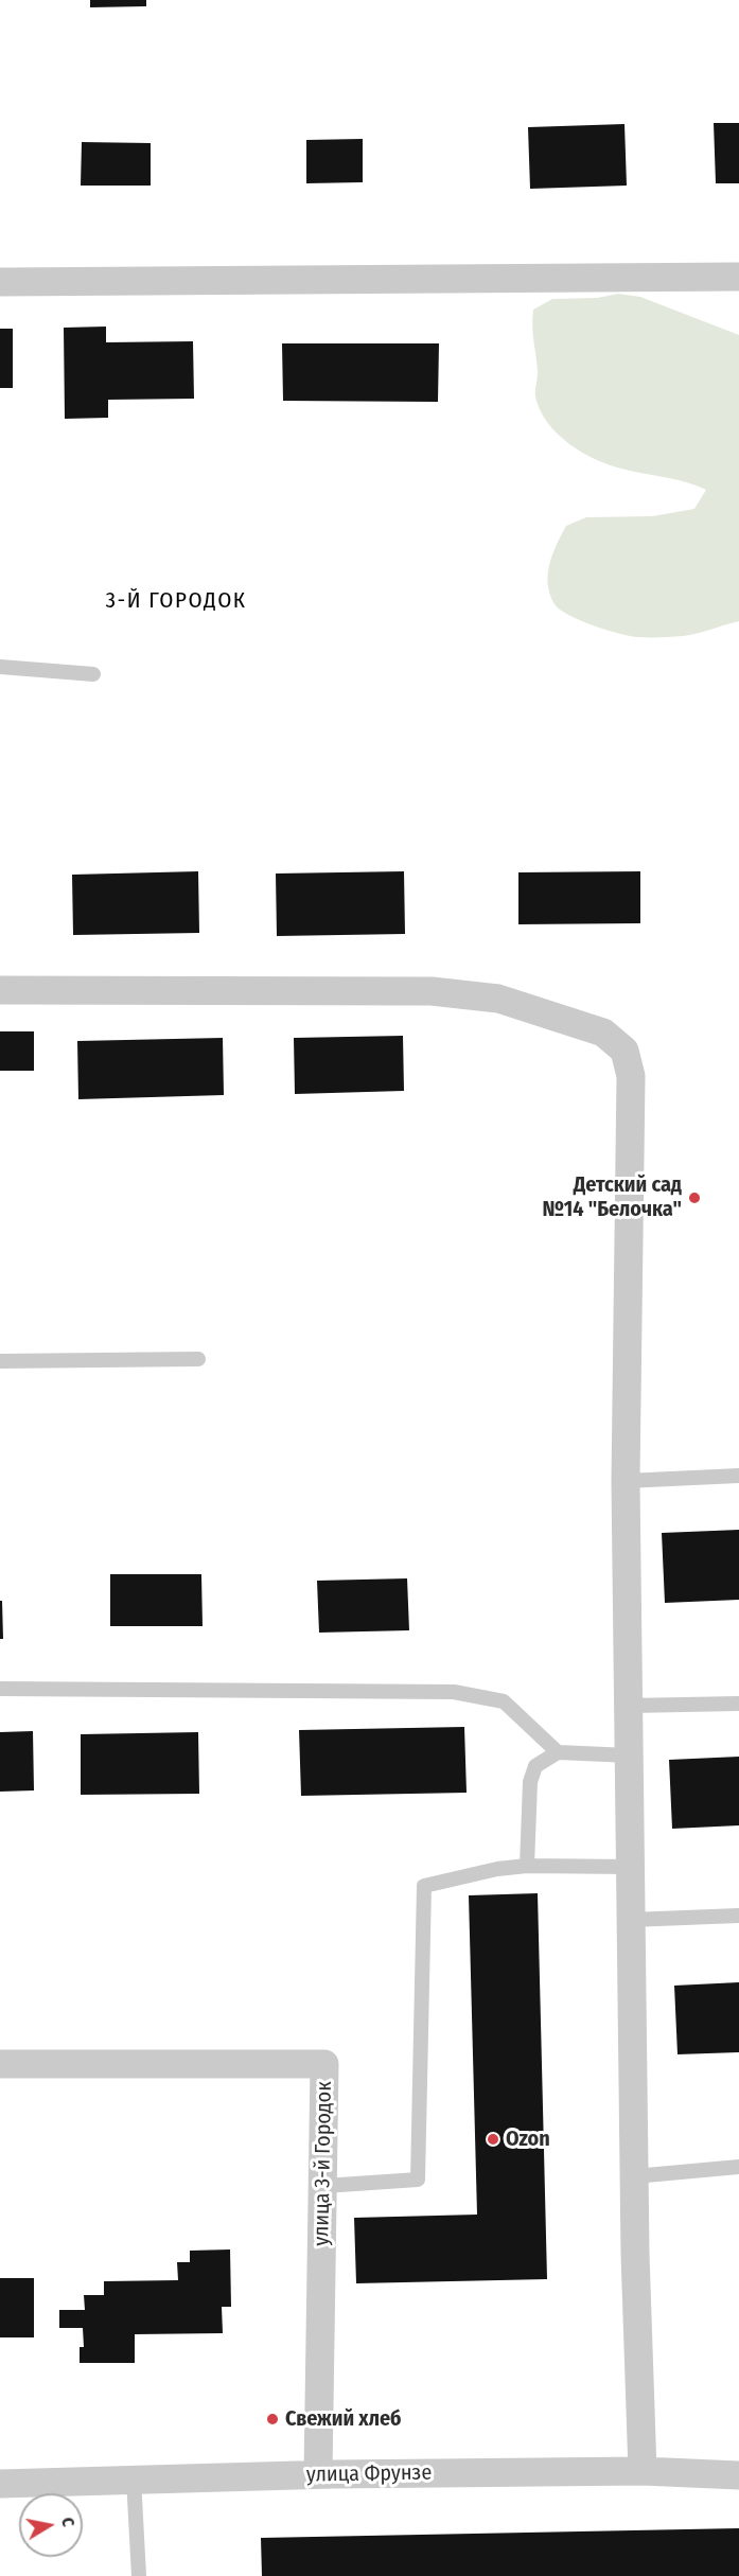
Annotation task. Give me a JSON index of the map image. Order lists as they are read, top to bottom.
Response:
{
  "streets": {
    "street": ["улица 3-й Городок", "улица Фрунзе"]
  },
  "crossings": [
    ["улица 3-й Городок", "улица Фрунзе"]
  ],
  "districts": ["3-Й ГОРОДОК"],
  "places": ["Детский сад №14 \"Белочка\"", "Ozon", "Свежий хлеб"],
  "north": "right"
}
